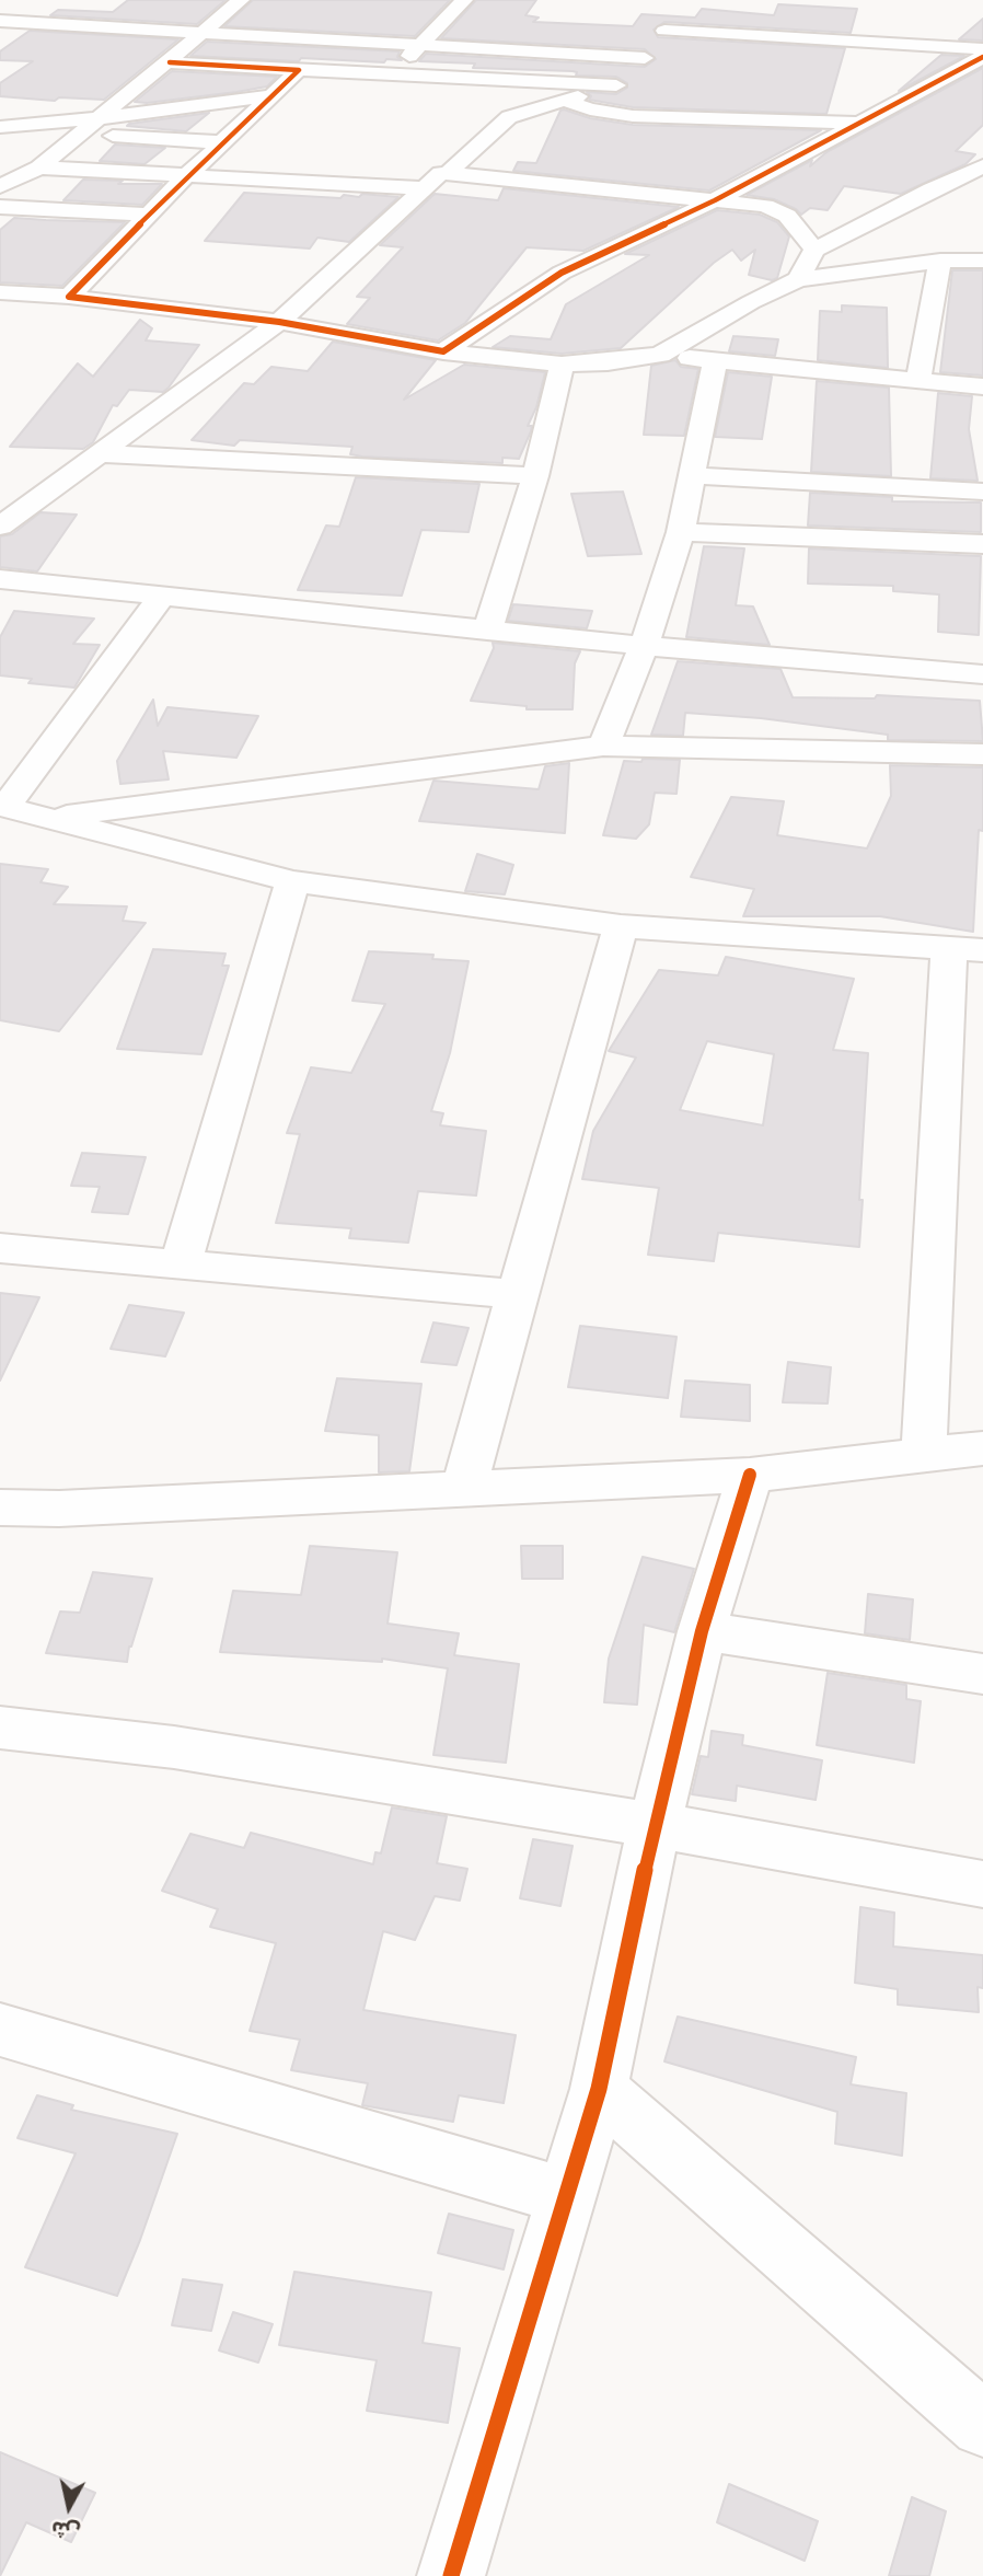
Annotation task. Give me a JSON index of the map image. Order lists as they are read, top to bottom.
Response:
{
  "north": "bottom"
}
